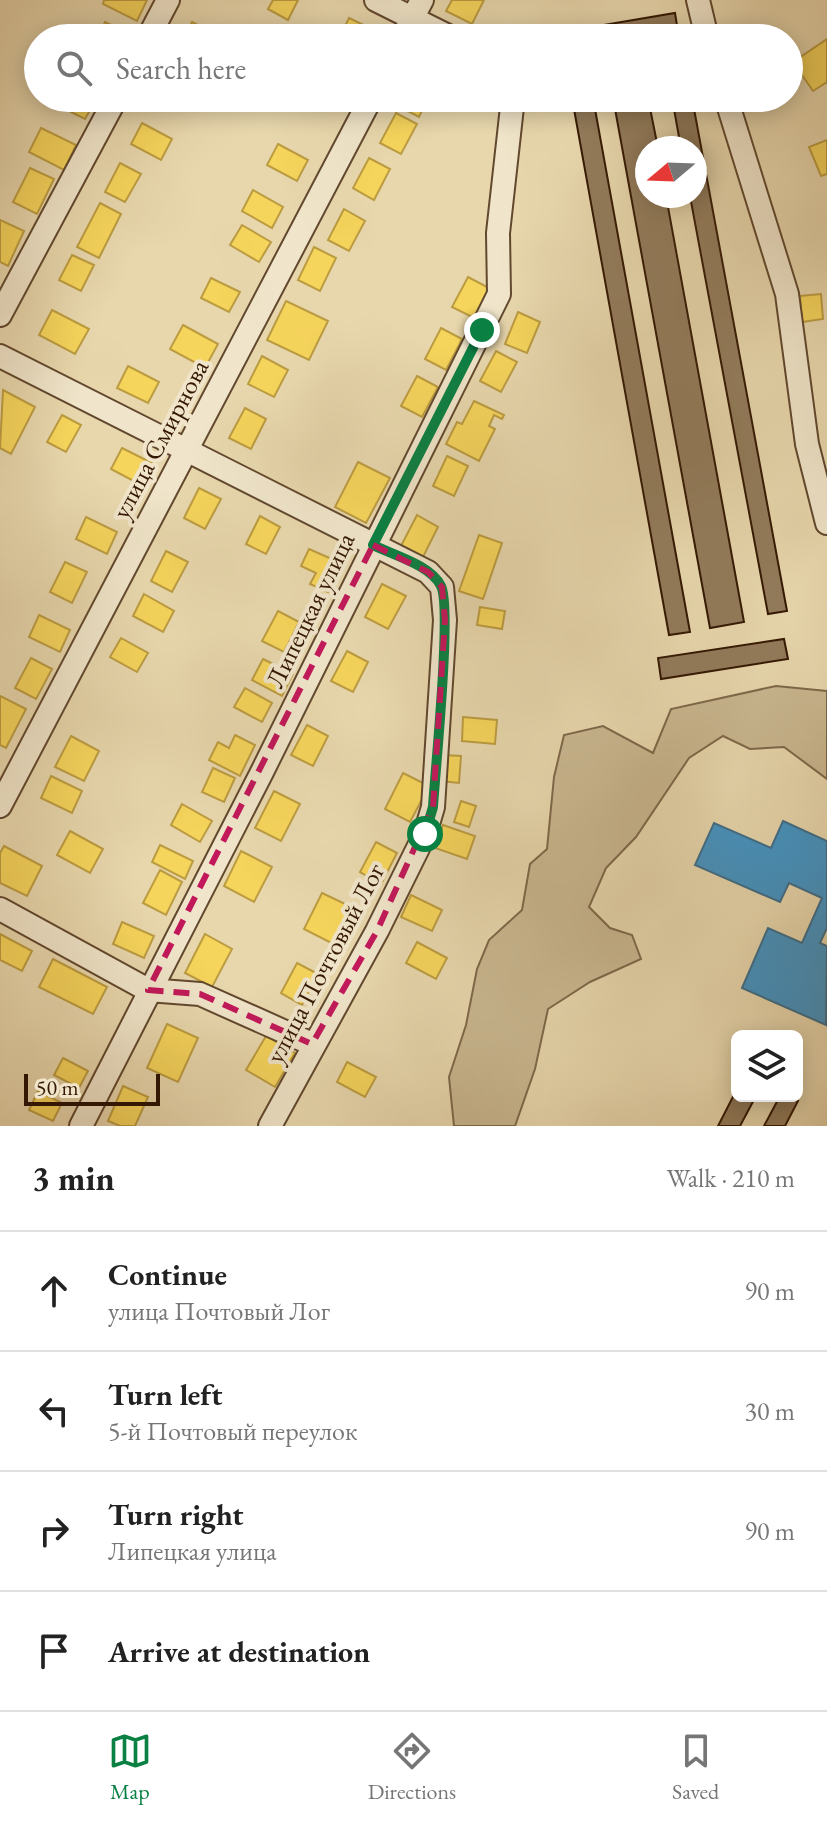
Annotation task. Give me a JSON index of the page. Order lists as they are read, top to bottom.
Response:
{
  "streets": {
    "street": ["улица Смирнова", "Липецкая улица", "улица Почтовый Лог"]
  },
  "crossings": [
    ["Липецкая улица", "улица Почтовый Лог"]
  ],
  "scale_bar": "50 m",
  "north": "left",
  "page": {
    "search": "Search here",
    "scale": "50 m",
    "heading": ["3 min", "Walk · 210 m"],
    "list": [
      ["Continue", "улица Почтовый Лог", "90 m"],
      ["Turn left", "5-й Почтовый переулок", "30 m"],
      ["Turn right", "Липецкая улица", "90 m"],
      "Arrive at destination"
    ],
    "nav": ["Map", "Directions", "Saved"]
  }
}
